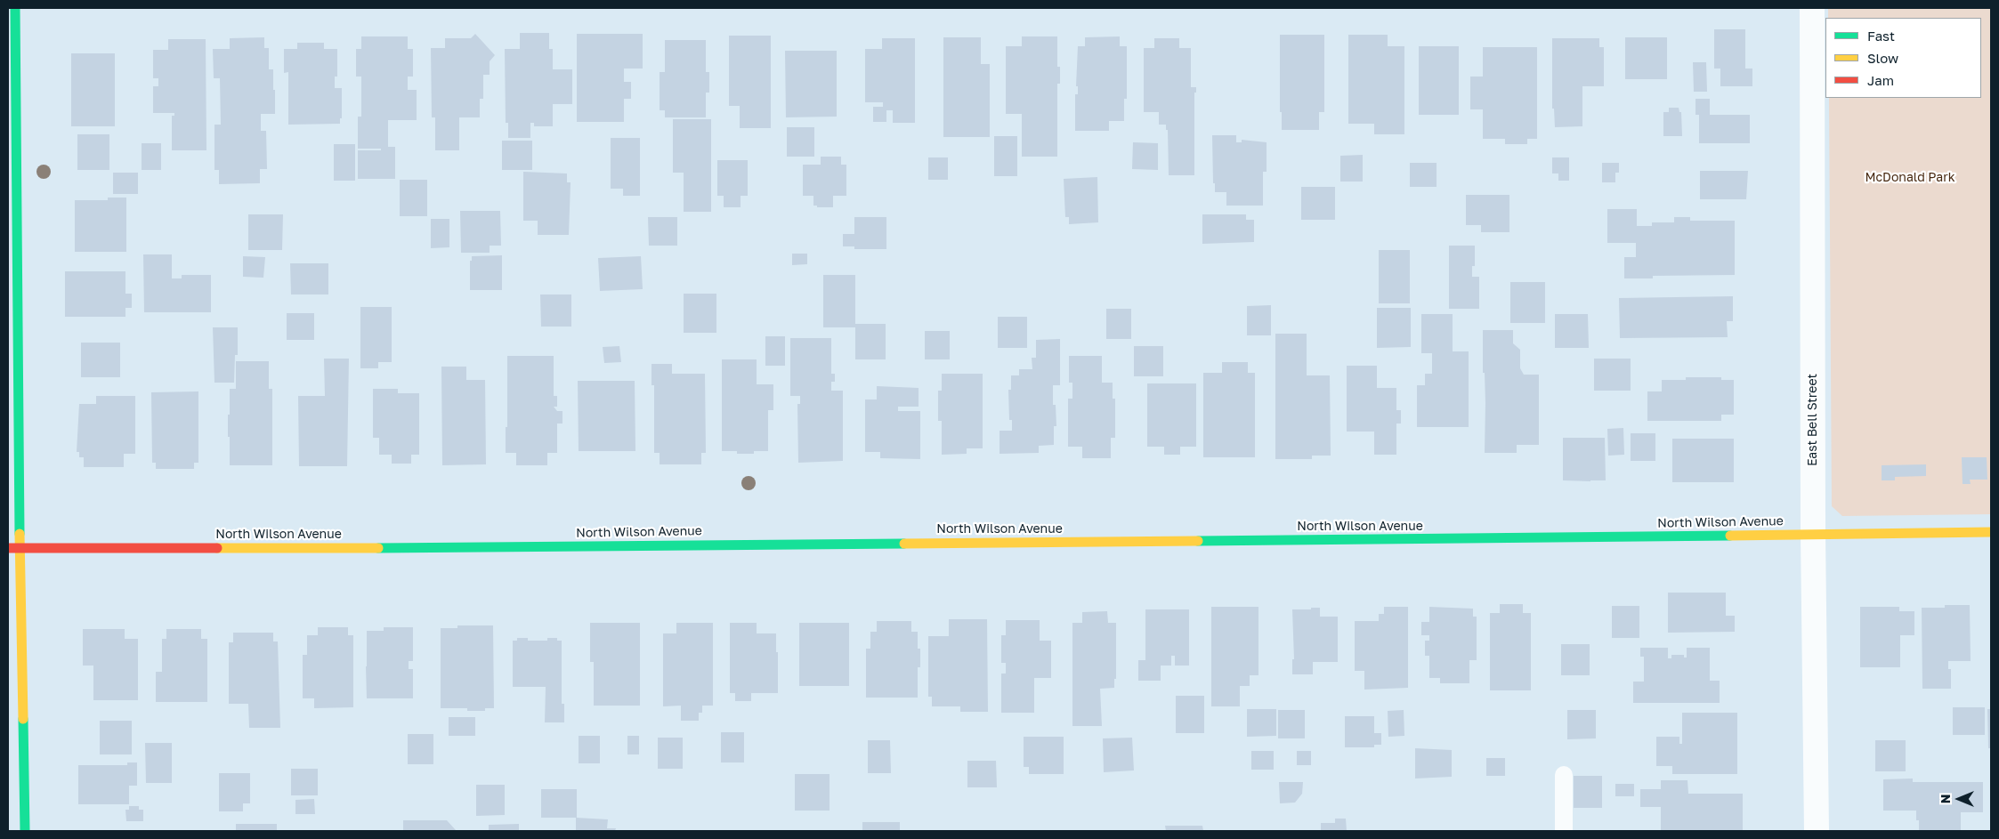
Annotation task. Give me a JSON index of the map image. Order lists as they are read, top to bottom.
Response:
{
  "streets": {
    "street": ["East Bell Street", "North Wilson Avenue"]
  },
  "crossings": [
    ["East Bell Street", "North Wilson Avenue"]
  ],
  "parks": ["McDonald Park"],
  "legend": ["Fast", "Slow", "Jam"],
  "north": "left"
}
